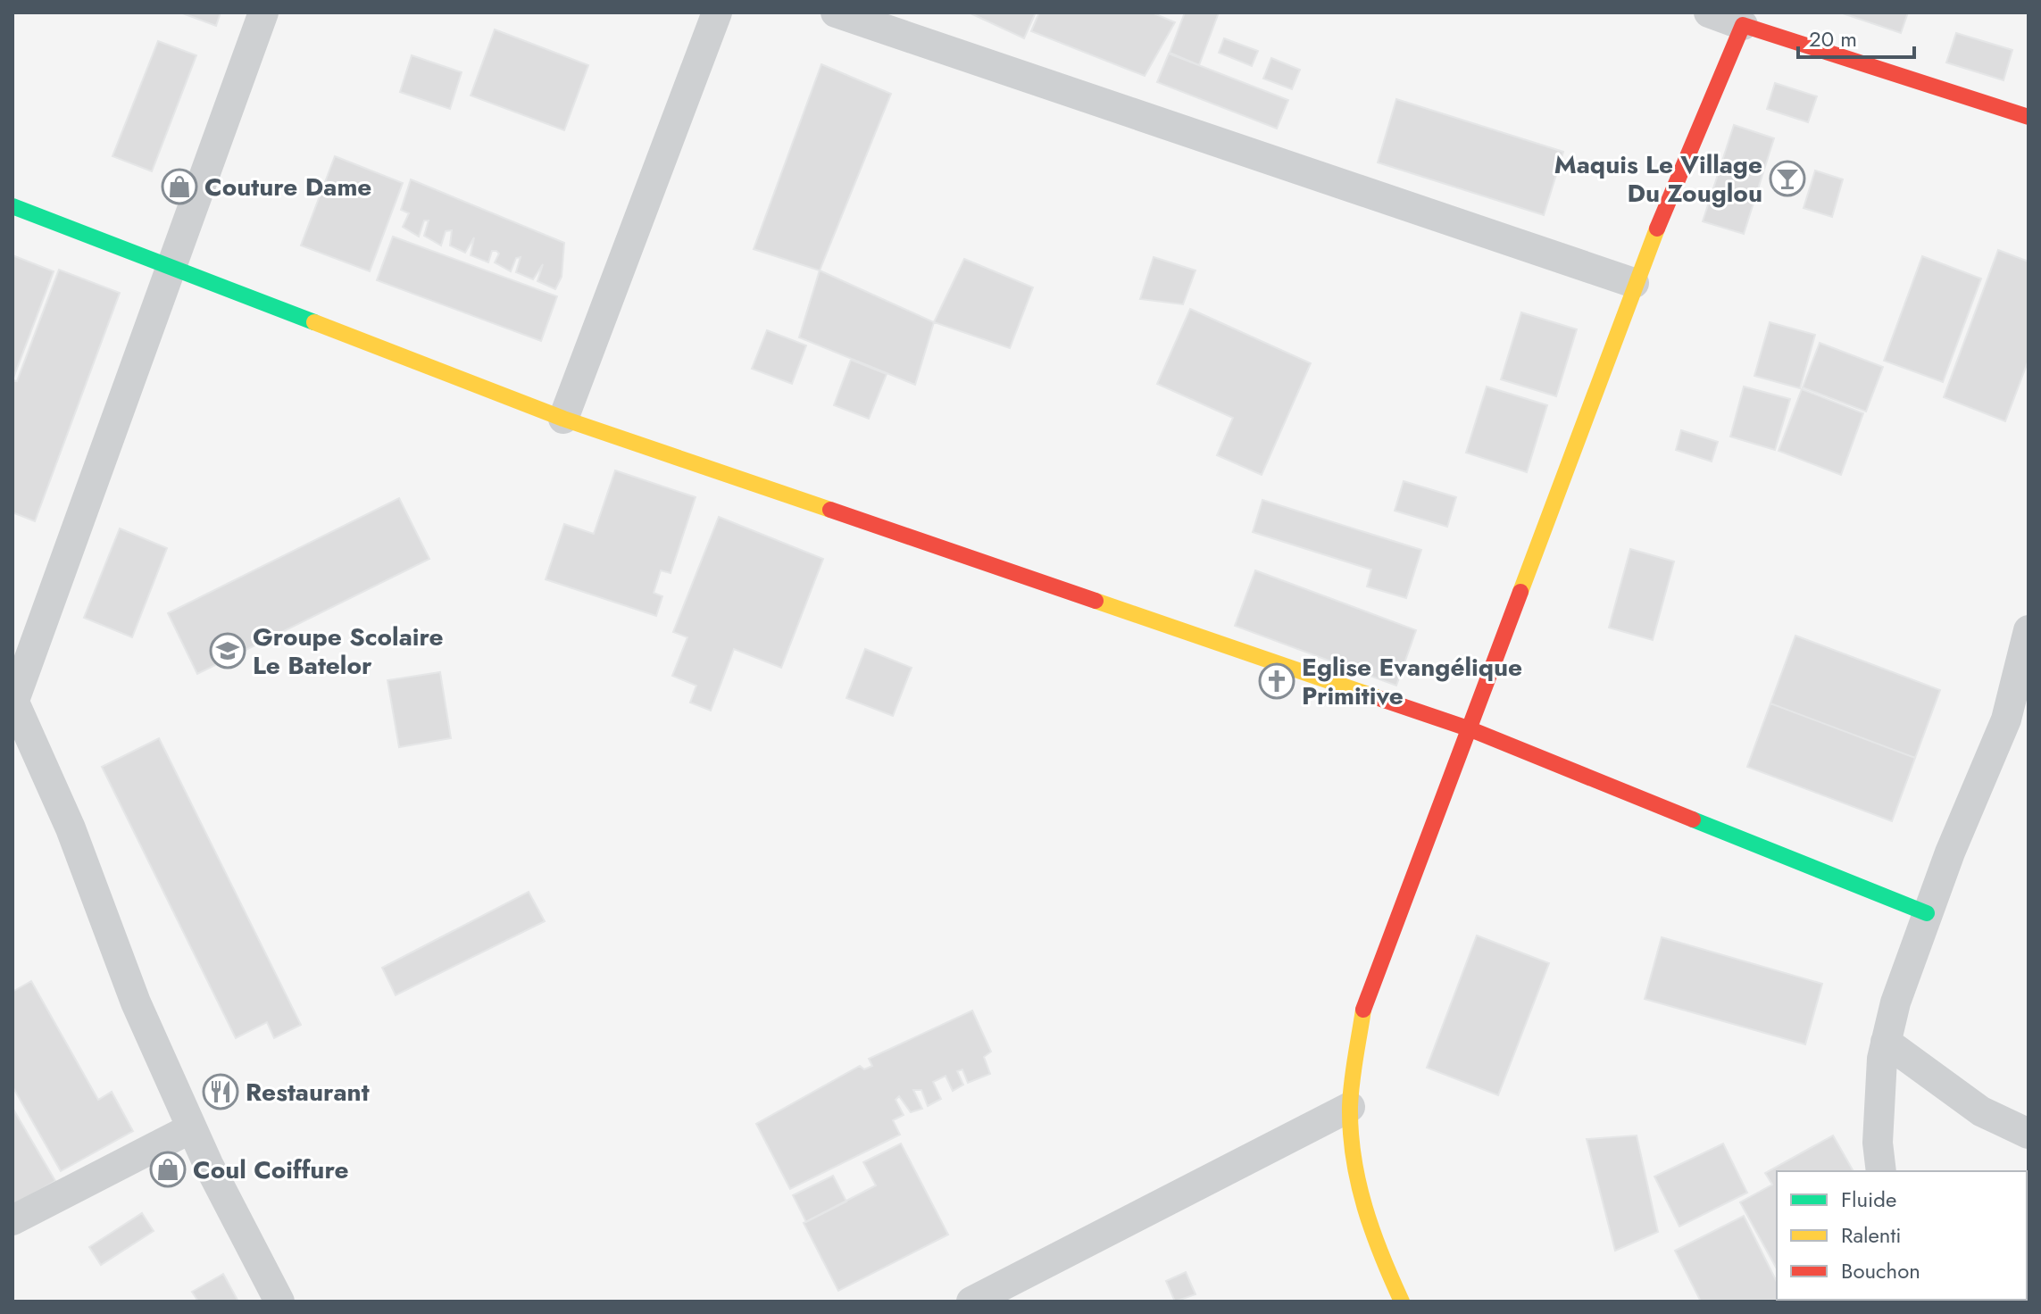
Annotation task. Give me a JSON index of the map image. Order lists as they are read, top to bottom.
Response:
{
  "places": {
    "bar": ["Maquis Le Village Du Zouglou"],
    "shop": ["Couture Dame", "Coul Coiffure"],
    "school or university": ["Groupe Scolaire Le Batelor"],
    "church": ["Eglise Evangélique Primitive"],
    "restaurant": ["Restaurant"]
  },
  "legend": ["Fluide", "Ralenti", "Bouchon"],
  "scale_bar": "20 m"
}
